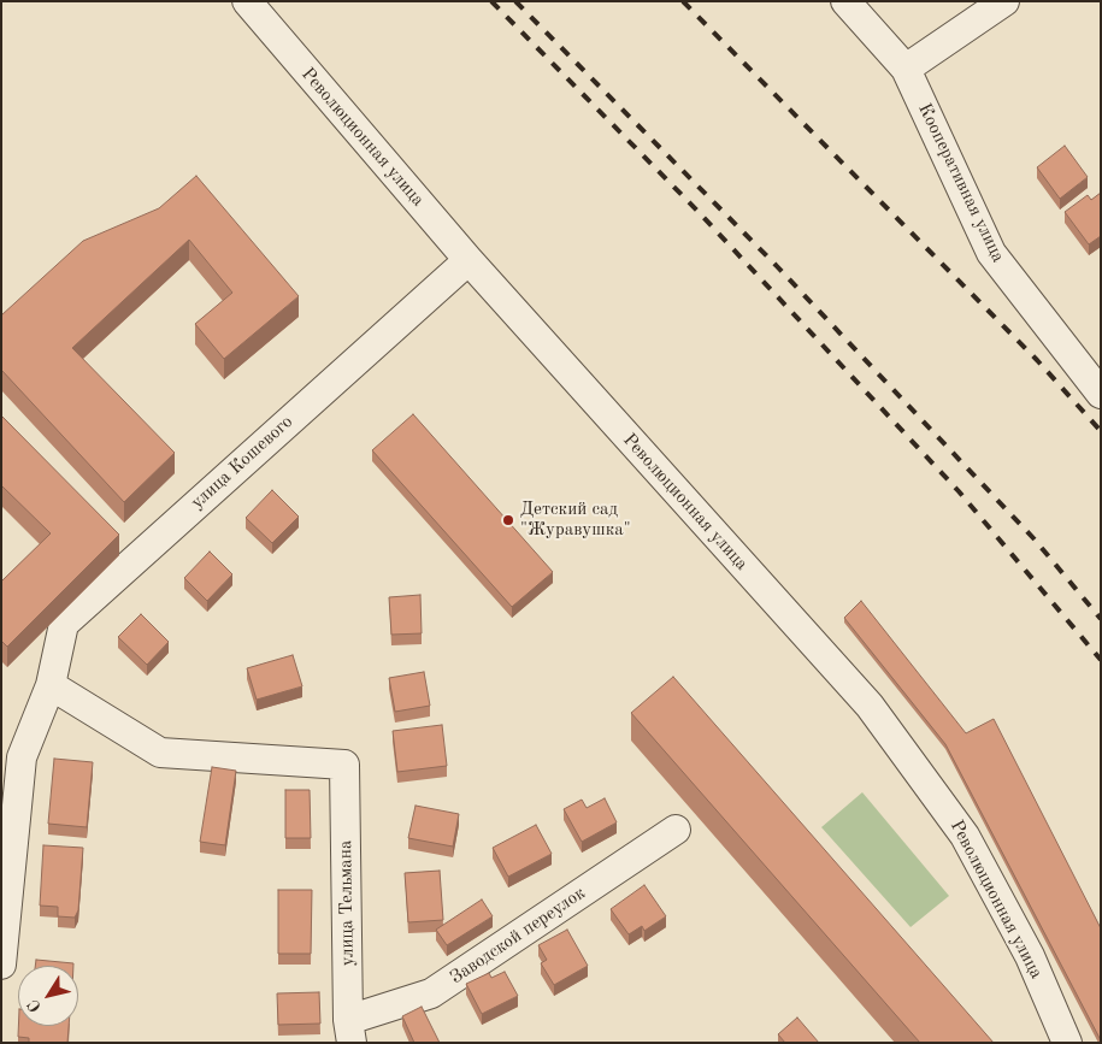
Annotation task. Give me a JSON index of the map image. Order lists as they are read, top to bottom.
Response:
{
  "streets": {
    "street": [
      "Революционная улица",
      "Кооперативная улица",
      "улица Кошевого",
      "улица Тельмана",
      "Заводской переулок"
    ]
  },
  "crossings": [
    ["Революционная улица", "улица Кошевого"],
    ["улица Кошевого", "улица Тельмана"],
    ["улица Тельмана", "Заводской переулок"]
  ],
  "places": ["Детский сад \"Журавушка\""],
  "north": "bottom left"
}
